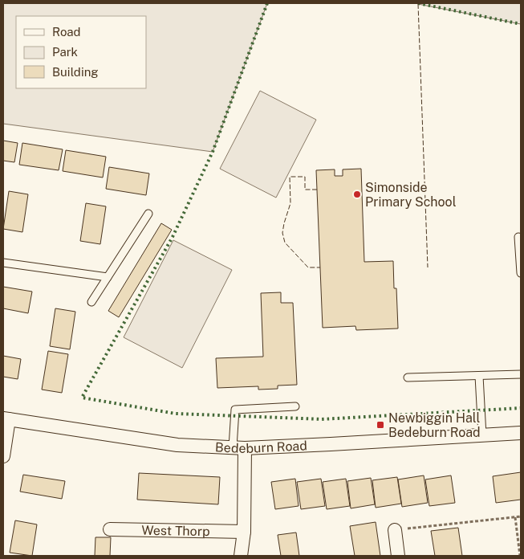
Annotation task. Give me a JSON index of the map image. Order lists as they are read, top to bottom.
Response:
{
  "streets": {
    "street": ["Bedeburn Road", "West Thorp"]
  },
  "places": {
    "other": ["Simonside Primary School"],
    "transit": ["Newbiggin Hall Bedeburn Road"]
  },
  "legend": ["Road", "Park", "Building"]
}
